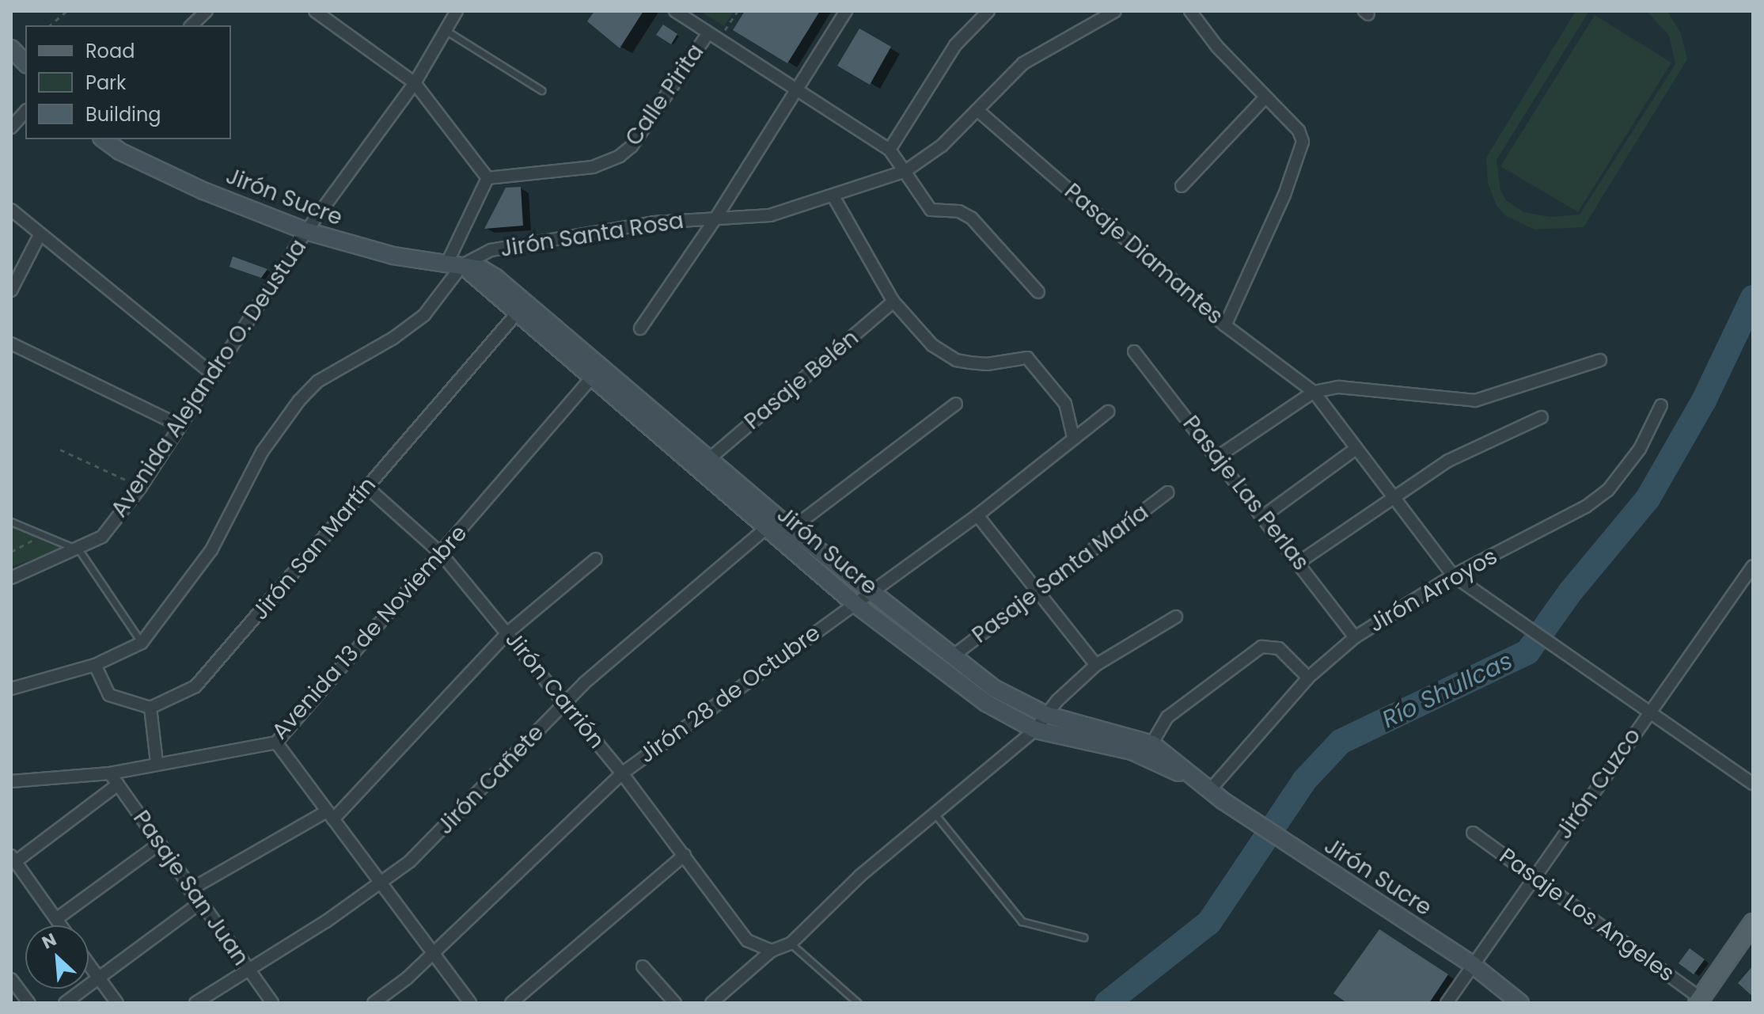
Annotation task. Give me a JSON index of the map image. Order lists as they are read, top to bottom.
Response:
{
  "streets": {
    "street": [
      "Calle Pirita",
      "Jirón Sucre",
      "Jirón Santa Rosa",
      "Pasaje Diamantes",
      "Avenida Alejandro O. Deustua",
      "Pasaje Belén",
      "Pasaje Las Perlas",
      "Jirón San Martín",
      "Pasaje Santa María",
      "Jirón Arroyos",
      "Avenida 13 de Noviembre",
      "Jirón Carrión",
      "Jirón 28 de Octubre",
      "Jirón Cañete",
      "Jirón Cuzco",
      "Pasaje San Juan",
      "Pasaje Los Angeles"
    ]
  },
  "crossings": [
    ["Jirón Sucre", "Jirón Santa Rosa"],
    ["Jirón Sucre", "Avenida Alejandro O. Deustua"],
    ["Jirón Sucre", "Pasaje Belén"],
    ["Jirón Sucre", "Jirón San Martín"],
    ["Jirón Sucre", "Pasaje Santa María"],
    ["Jirón Sucre", "Jirón Arroyos"],
    ["Jirón Sucre", "Avenida 13 de Noviembre"],
    ["Jirón Sucre", "Jirón 28 de Octubre"],
    ["Jirón Sucre", "Jirón Cañete"],
    ["Jirón Sucre", "Jirón Cuzco"],
    ["Jirón Santa Rosa", "Pasaje Diamantes"],
    ["Pasaje Diamantes", "Jirón Arroyos"],
    ["Pasaje Diamantes", "Jirón Cuzco"],
    ["Pasaje Las Perlas", "Jirón Arroyos"],
    ["Jirón San Martín", "Jirón Carrión"],
    ["Avenida 13 de Noviembre", "Jirón Carrión"],
    ["Avenida 13 de Noviembre", "Pasaje San Juan"],
    ["Jirón Carrión", "Jirón 28 de Octubre"],
    ["Jirón Carrión", "Jirón Cañete"],
    ["Jirón Cañete", "Pasaje San Juan"],
    ["Jirón Cuzco", "Pasaje Los Angeles"]
  ],
  "water": ["Río Shullcas"],
  "legend": ["Road", "Park", "Building"],
  "north": "top left"
}
